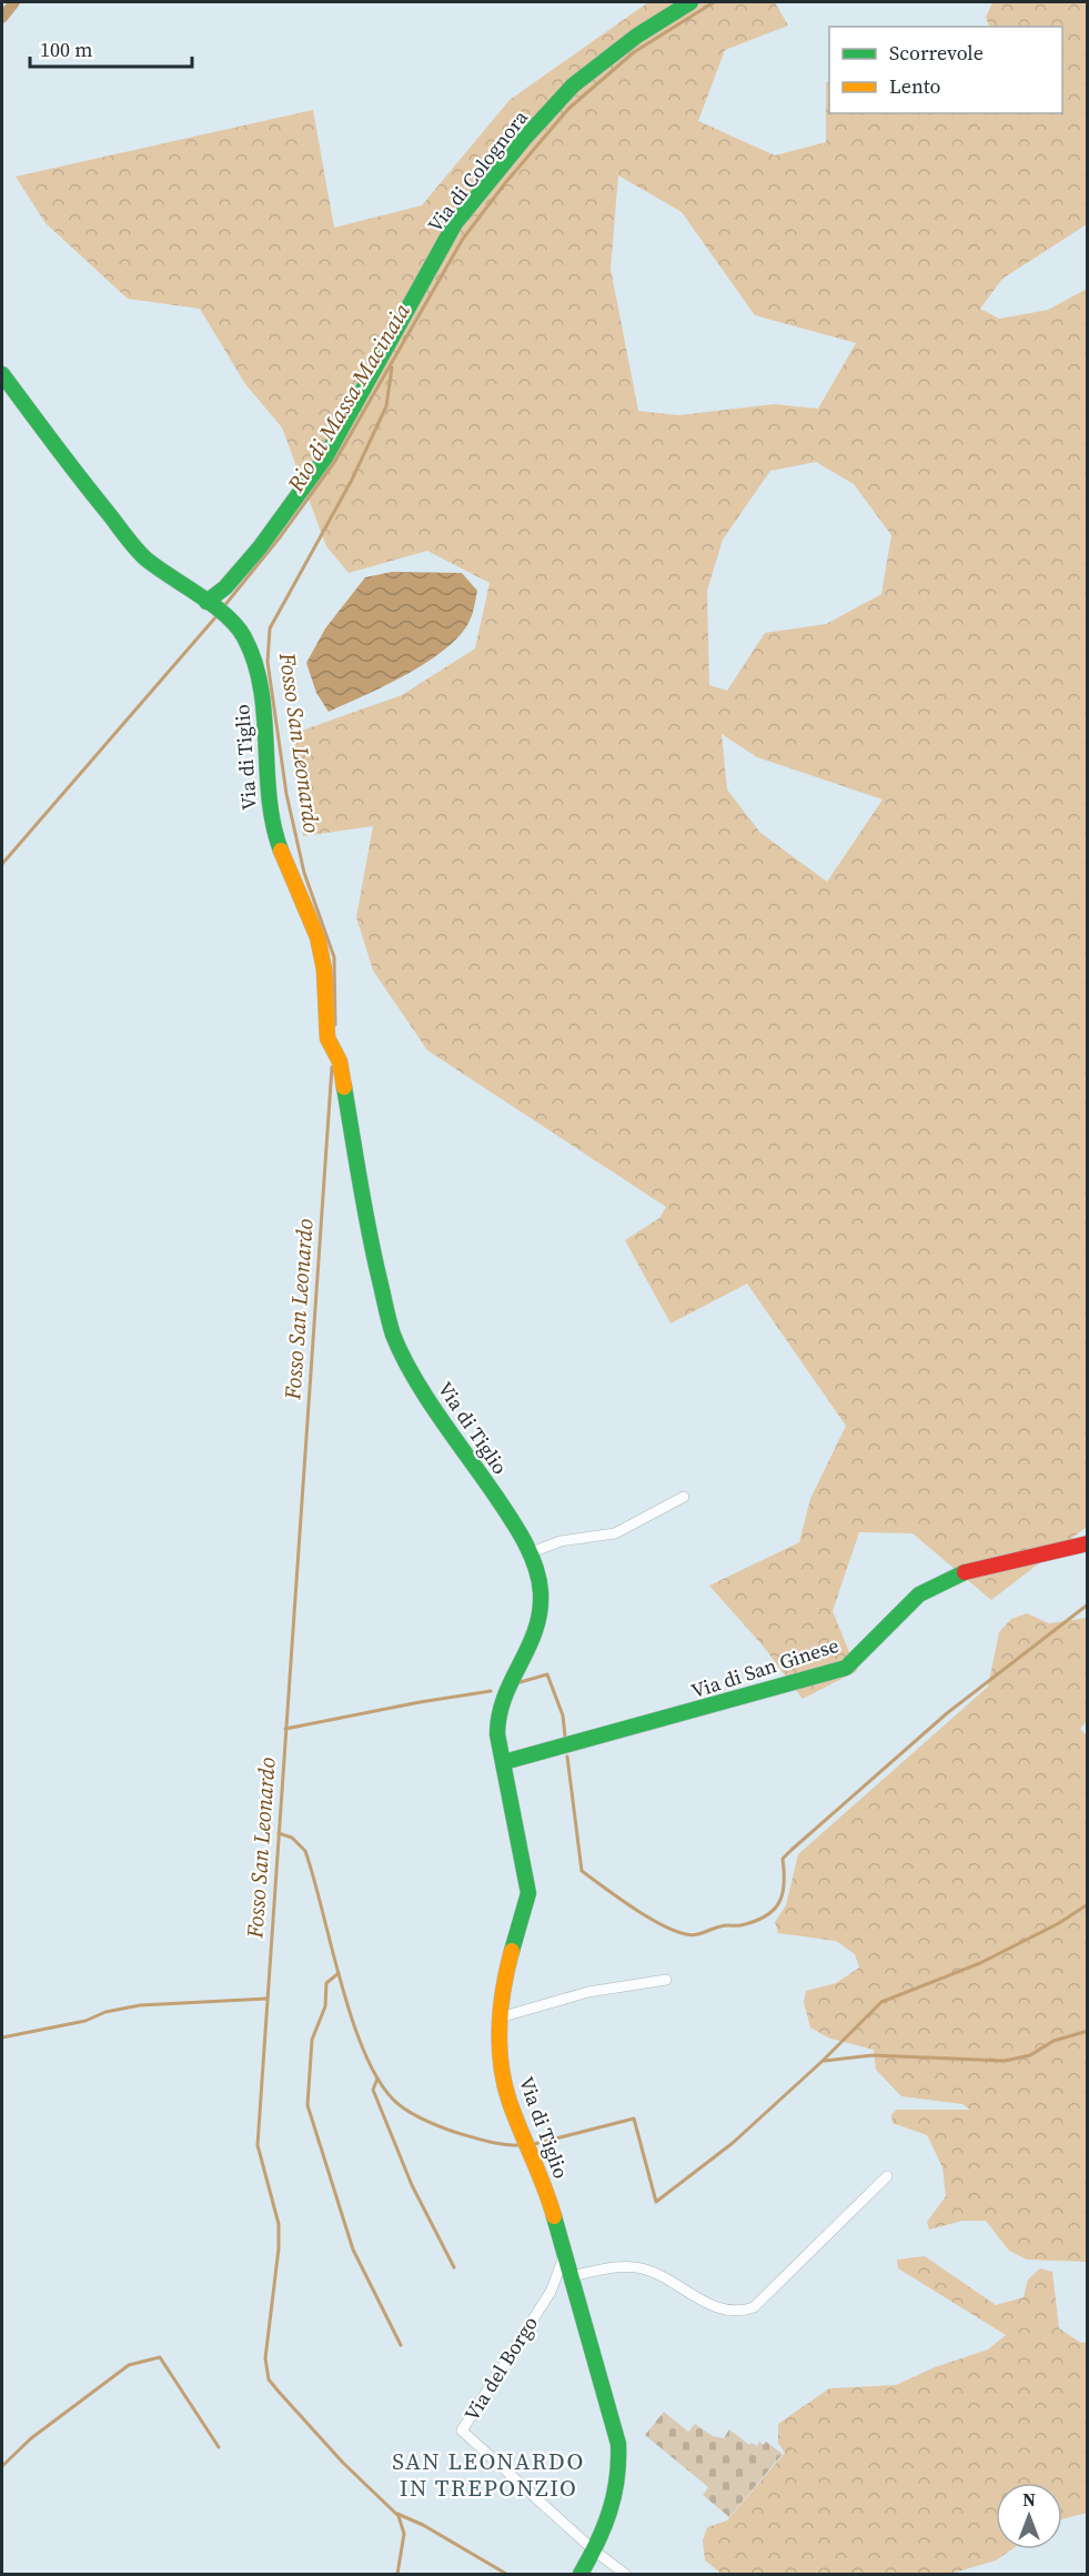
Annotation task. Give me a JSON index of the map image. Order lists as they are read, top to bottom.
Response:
{
  "streets": {
    "main road": ["Via di Colognora", "Via di Tiglio", "Via di San Ginese"],
    "street": ["Via del Borgo"]
  },
  "crossings": [
    ["Via di Colognora", "Via di Tiglio"],
    ["Via di Tiglio", "Via di San Ginese"],
    ["Via di Tiglio", "Via del Borgo"]
  ],
  "districts": ["SAN LEONARDO IN TREPONZIO"],
  "water": ["Rio di Massa Macinaia", "Fosso San Leonardo"],
  "legend": ["Scorrevole", "Lento"],
  "scale_bar": "100 m",
  "north": "top"
}
